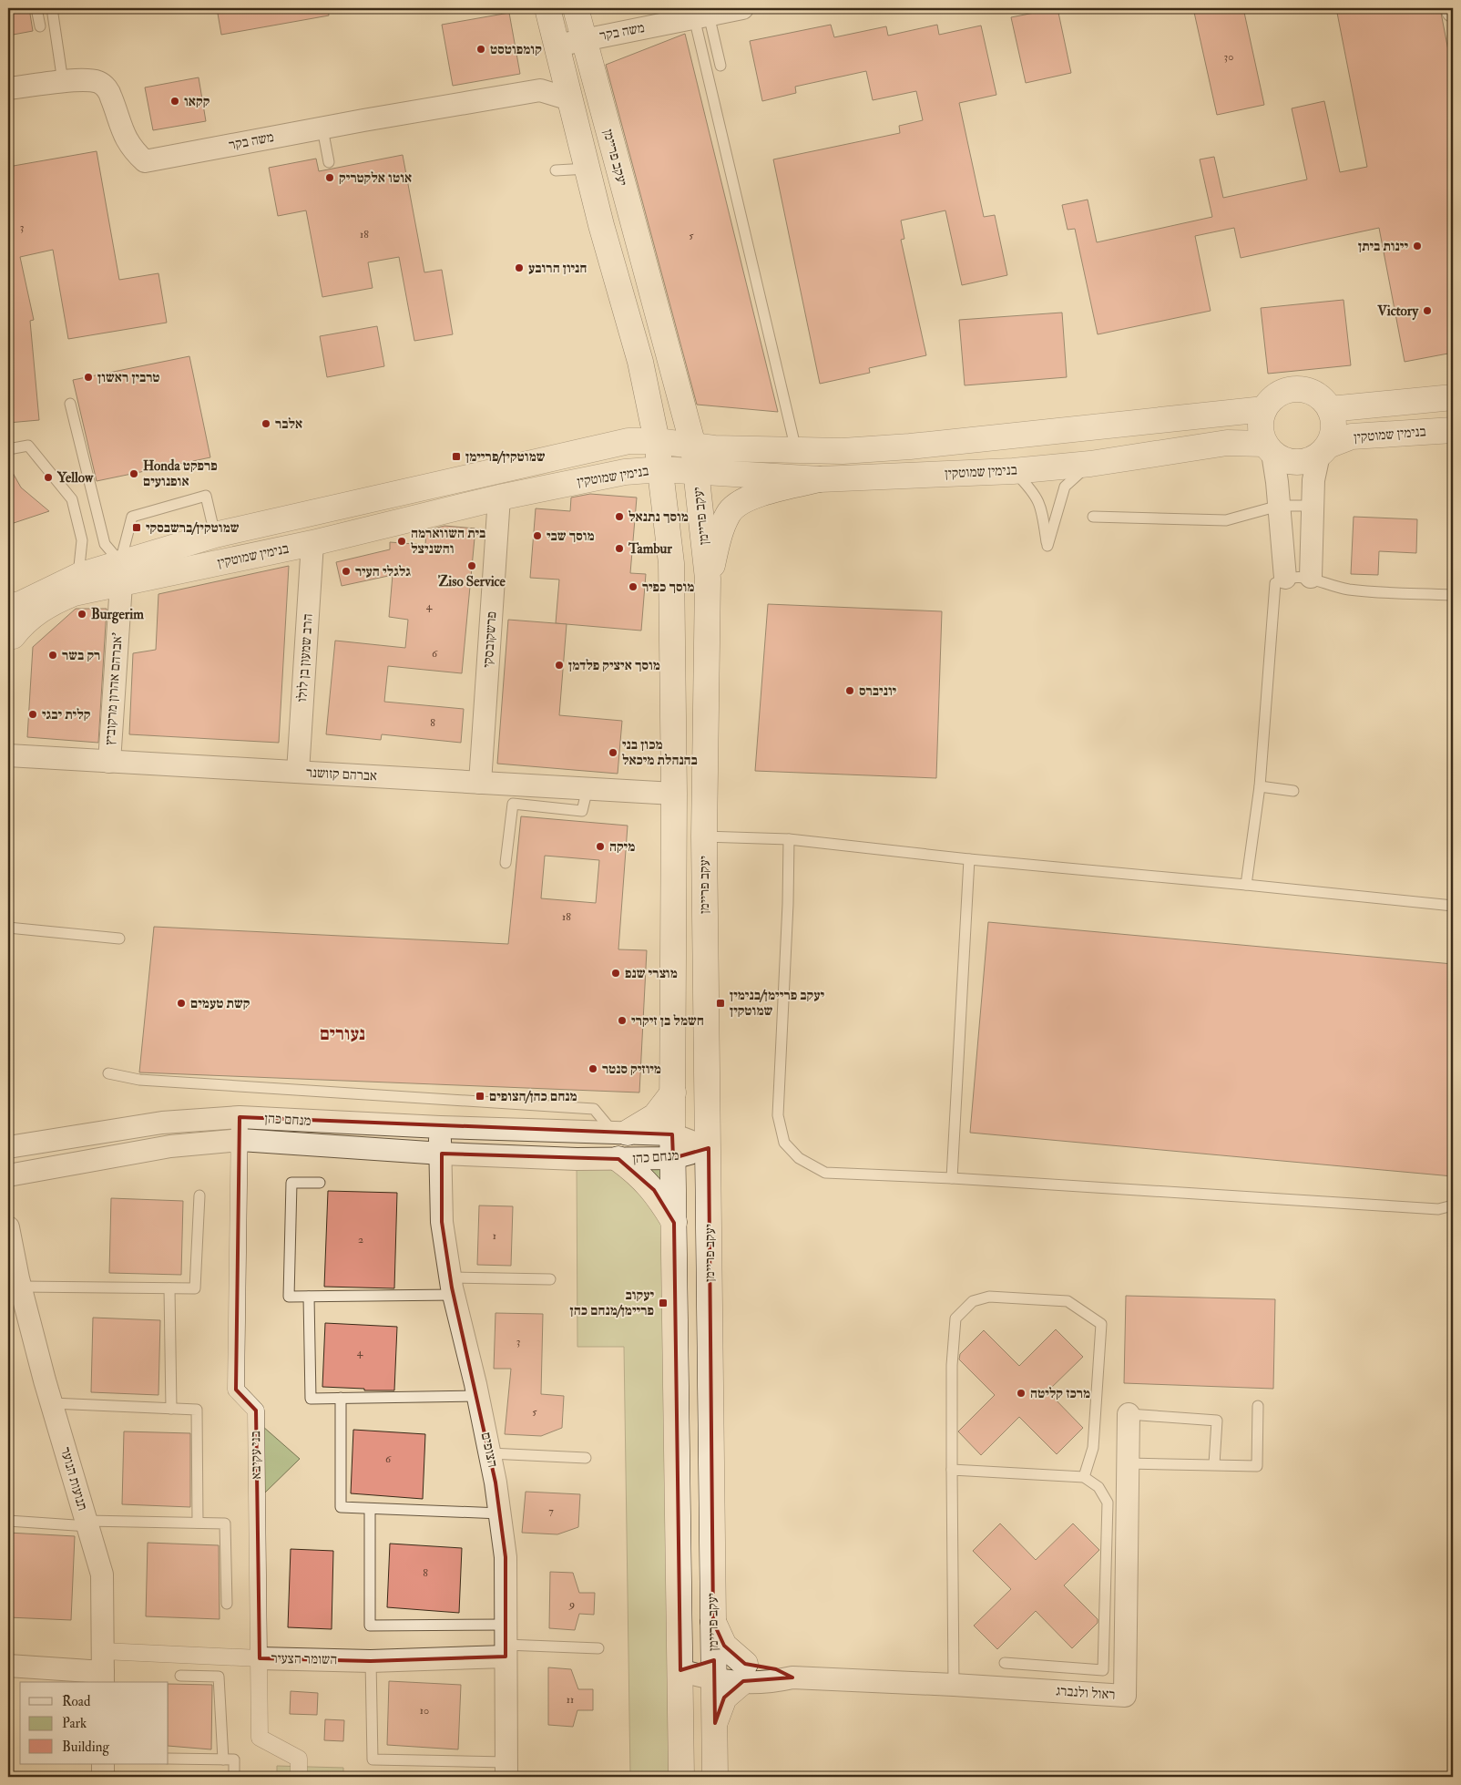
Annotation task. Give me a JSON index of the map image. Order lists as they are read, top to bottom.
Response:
{
  "streets": {
    "main road": ["יעקב פריימן", "בנימין שמוטקין"],
    "street": [
      "משה בקר",
      "פרשקובסקי",
      "הרב שמעון בן לולו",
      "אברהם אהרון מרקוביץ'",
      "אברהם קזושנר",
      "מנחם כהן",
      "הצופים",
      "בני עקיבא",
      "תנועות הנוער",
      "השומר הצעיר",
      "ראול ולנברג"
    ]
  },
  "crossings": [
    ["משה בקר", "יעקב פריימן"],
    ["יעקב פריימן", "בנימין שמוטקין"],
    ["יעקב פריימן", "מנחם כהן"],
    ["יעקב פריימן", "ראול ולנברג"],
    ["בנימין שמוטקין", "פרשקובסקי"],
    ["בנימין שמוטקין", "הרב שמעון בן לולו"],
    ["בנימין שמוטקין", "אברהם אהרון מרקוביץ'"],
    ["פרשקובסקי", "אברהם קזושנר"],
    ["הרב שמעון בן לולו", "אברהם קזושנר"],
    ["אברהם אהרון מרקוביץ'", "אברהם קזושנר"],
    ["מנחם כהן", "הצופים"],
    ["מנחם כהן", "בני עקיבא"],
    ["הצופים", "השומר הצעיר"],
    ["בני עקיבא", "השומר הצעיר"],
    ["תנועות הנוער", "השומר הצעיר"]
  ],
  "districts": ["נעורים"],
  "places": {
    "other": [
      "קומפוטסט",
      "קקאו",
      "אוטו אלקטריק",
      "יינות ביתן",
      "חניון הרובע",
      "Victory",
      "טרבין ראשון",
      "אלבר",
      "Honda פרפקט אופנועים",
      "Yellow",
      "מוסך נתנאל",
      "מוסך שבי",
      "בית השווארמה והשניצל",
      "Tambur",
      "Ziso Service",
      "גלגלי העיר",
      "מוסך כפיר",
      "Burgerim",
      "רק בשר",
      "מוסך איציק פלדמן",
      "יוניברס",
      "קלית יבגי",
      "מכון בני בהנהלת מיכאל",
      "מיקה",
      "מוצרי שנפ",
      "קשת טעמים",
      "חשמל בן זיקרי",
      "מיוזיק סנטר",
      "מרכז קליטה"
    ],
    "transit": [
      "שמוטקין/פריימן",
      "שמוטקין/ברשבסקי",
      "יעקב פריימן/בנימין שמוטקין",
      "מנחם כהן/הצופים",
      "יעקוב פריימן/מנחם כהן"
    ]
  },
  "house_numbers": [
    "30",
    "3",
    "18",
    "5",
    "4",
    "6",
    "8",
    "18",
    "1",
    "2",
    "3",
    "4",
    "5",
    "6",
    "7",
    "8",
    "9",
    "11",
    "10"
  ],
  "legend": ["Road", "Park", "Building"]
}
